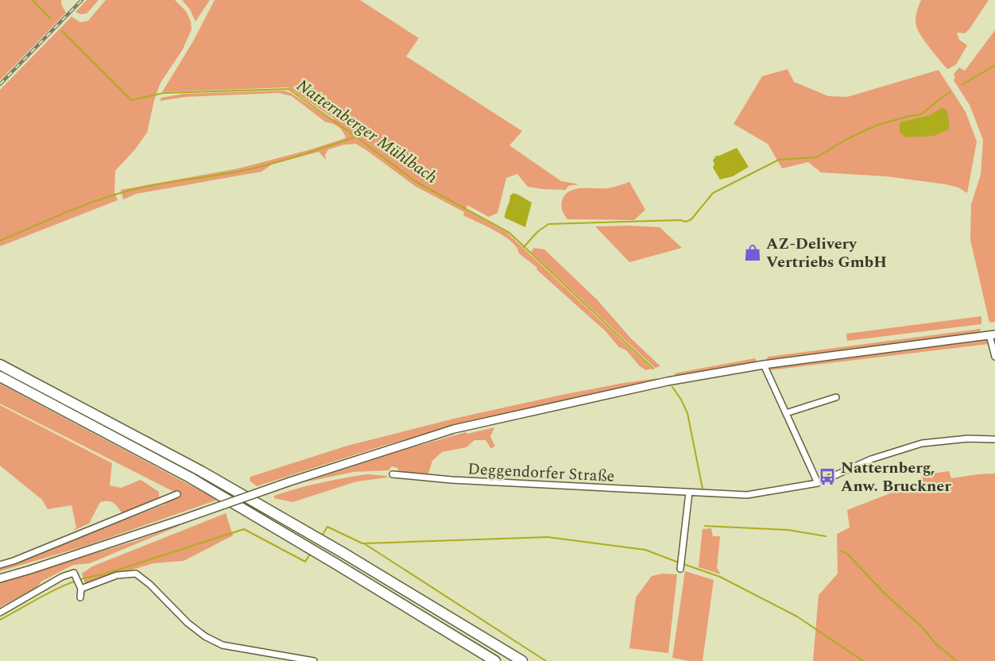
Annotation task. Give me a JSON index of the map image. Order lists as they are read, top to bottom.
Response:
{
  "streets": {
    "street": ["Deggendorfer Straße"]
  },
  "water": ["Natternberger Mühlbach"],
  "places": {
    "shop": ["AZ-Delivery Vertriebs GmbH"],
    "bus stop": ["Natternberg, Anw. Bruckner"]
  }
}
